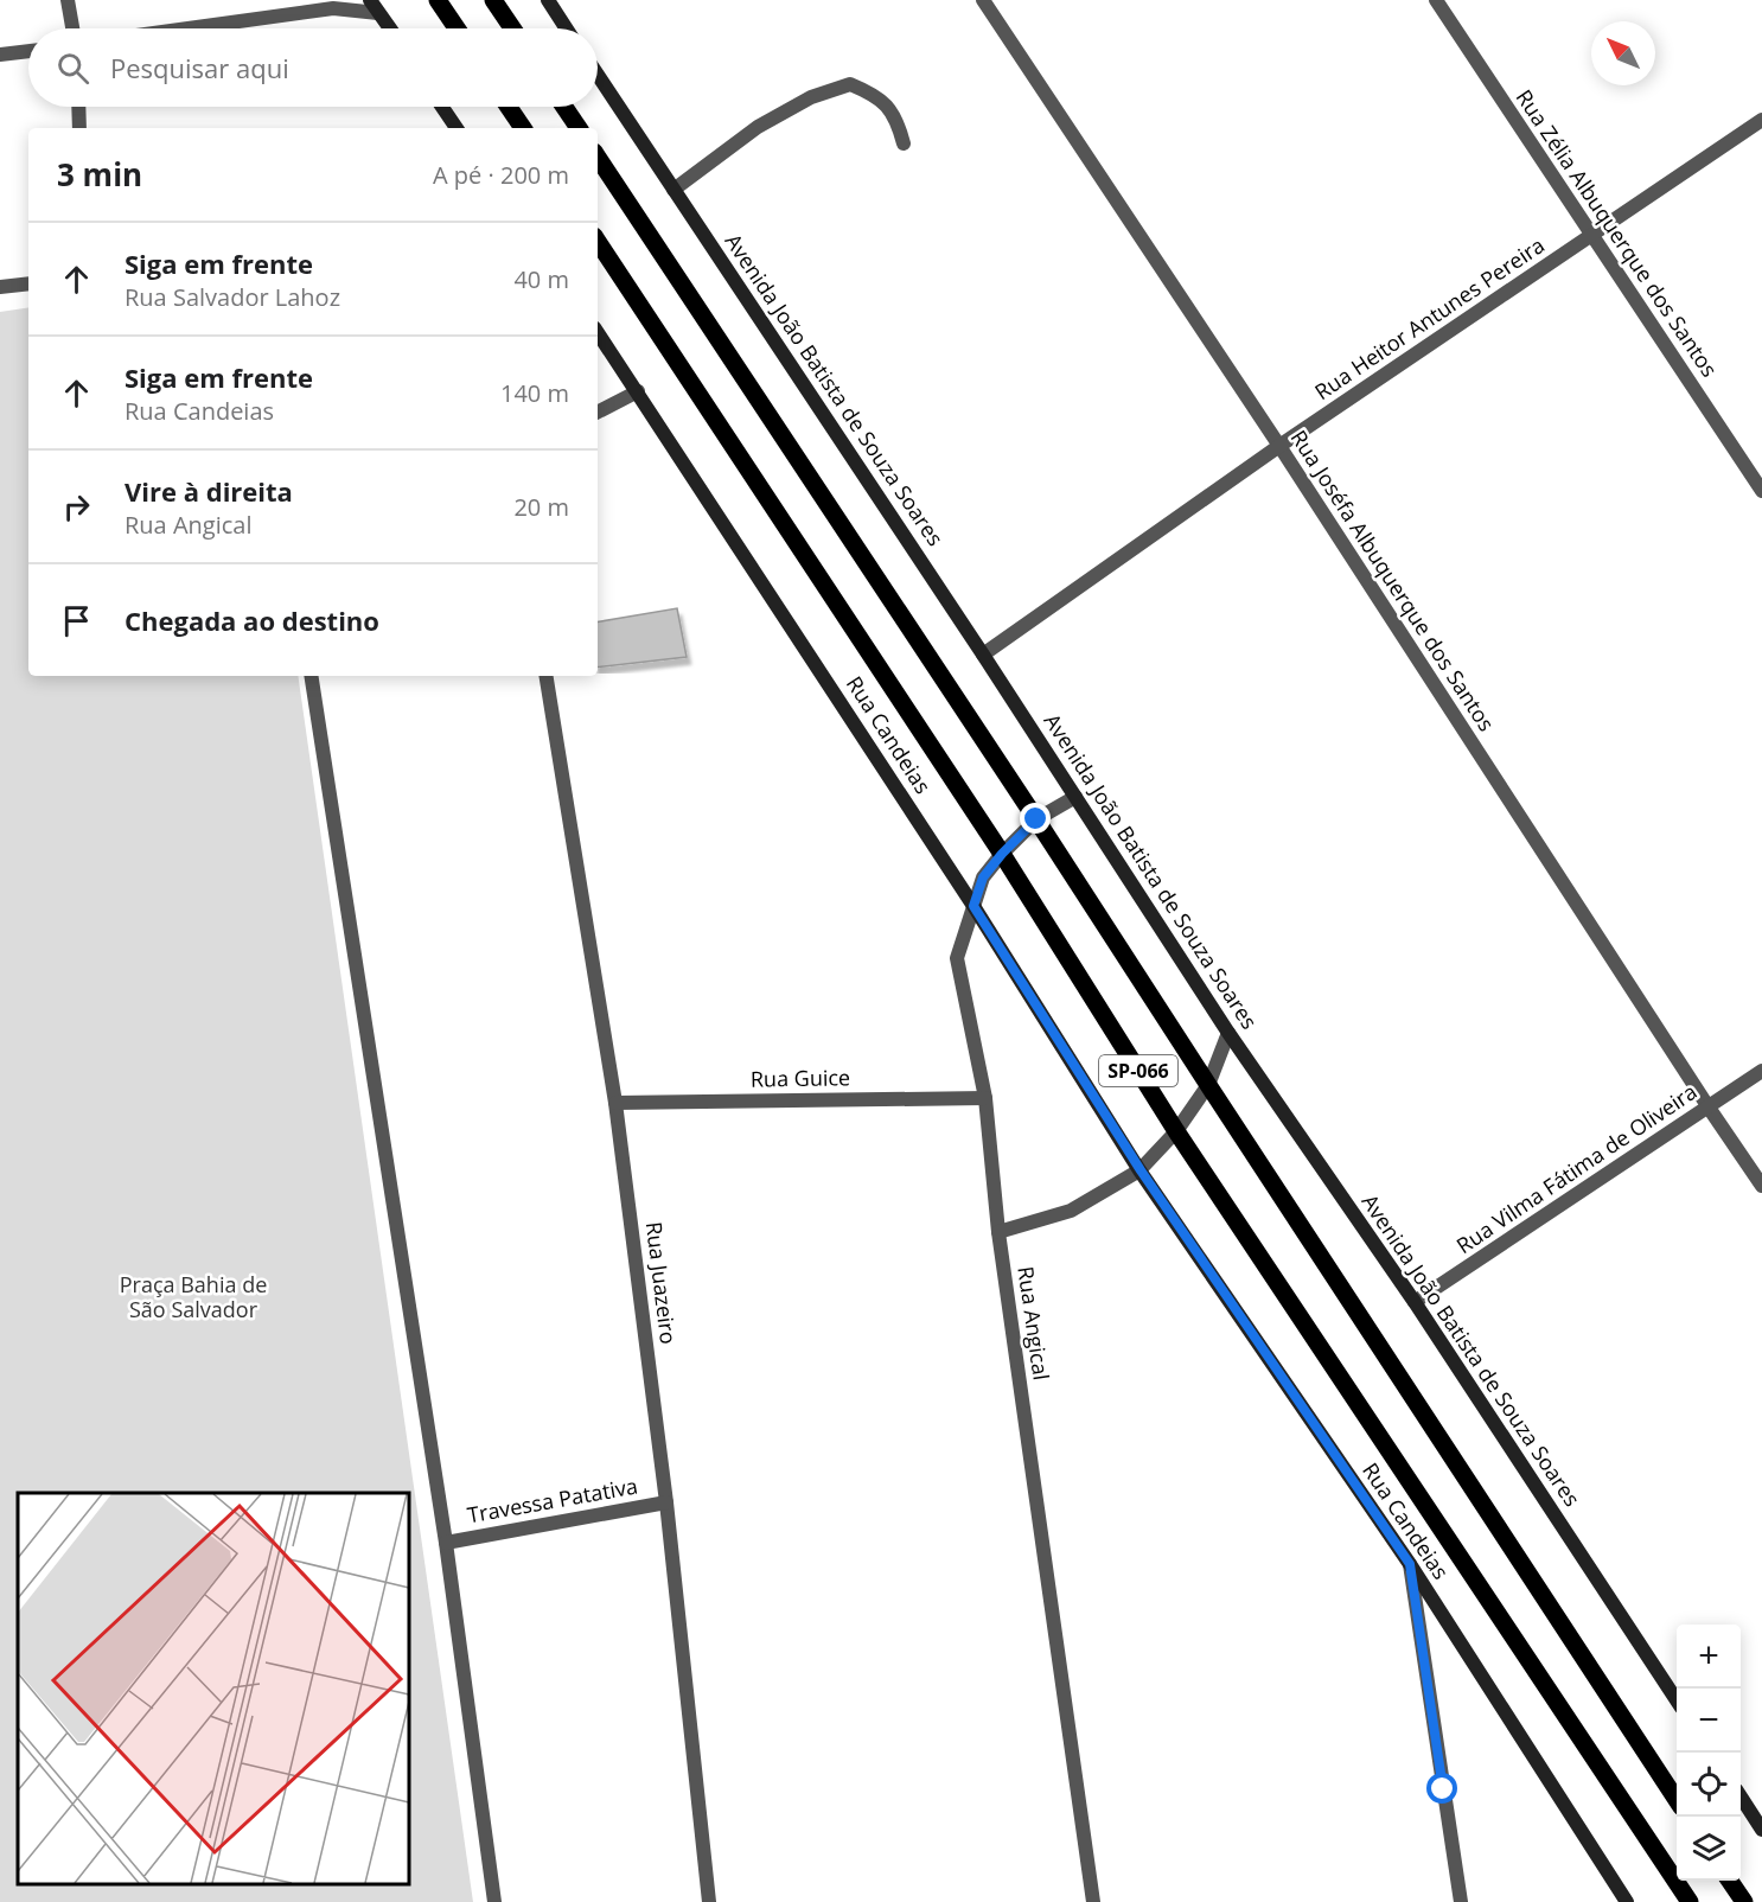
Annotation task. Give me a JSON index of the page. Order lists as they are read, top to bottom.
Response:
{
  "streets": {
    "main road": ["Avenida João Batista de Souza Soares", "Rua Candeias", "SP-066"],
    "street": [
      "Rua Zélia Albuquerque dos Santos",
      "Rua Heitor Antunes Pereira",
      "Rua Joséfa Albuquerque dos Santos",
      "Rua Guice",
      "Rua Vilma Fátima de Oliveira",
      "Rua Juazeiro",
      "Rua Angical",
      "Travessa Patativa"
    ]
  },
  "crossings": [
    ["Rua Zélia Albuquerque dos Santos", "Rua Heitor Antunes Pereira"],
    ["Rua Heitor Antunes Pereira", "Avenida João Batista de Souza Soares"],
    ["Rua Heitor Antunes Pereira", "Rua Joséfa Albuquerque dos Santos"],
    ["Avenida João Batista de Souza Soares", "Rua Vilma Fátima de Oliveira"],
    ["Avenida João Batista de Souza Soares", "Rua Angical"],
    ["Rua Joséfa Albuquerque dos Santos", "Rua Vilma Fátima de Oliveira"],
    ["Rua Candeias", "Rua Angical"],
    ["SP-066", "Rua Angical"],
    ["Rua Guice", "Rua Juazeiro"],
    ["Rua Guice", "Rua Angical"],
    ["Rua Juazeiro", "Travessa Patativa"]
  ],
  "parks": ["Praça Bahia de São Salvador"],
  "north": "top left",
  "page": {
    "search": "Pesquisar aqui",
    "heading": ["3 min", "A pé · 200 m"],
    "list": [
      ["Siga em frente", "Rua Salvador Lahoz", "40 m"],
      ["Siga em frente", "Rua Candeias", "140 m"],
      ["Vire à direita", "Rua Angical", "20 m"],
      "Chegada ao destino"
    ],
    "map_buttons": ["+", "−"]
  }
}
